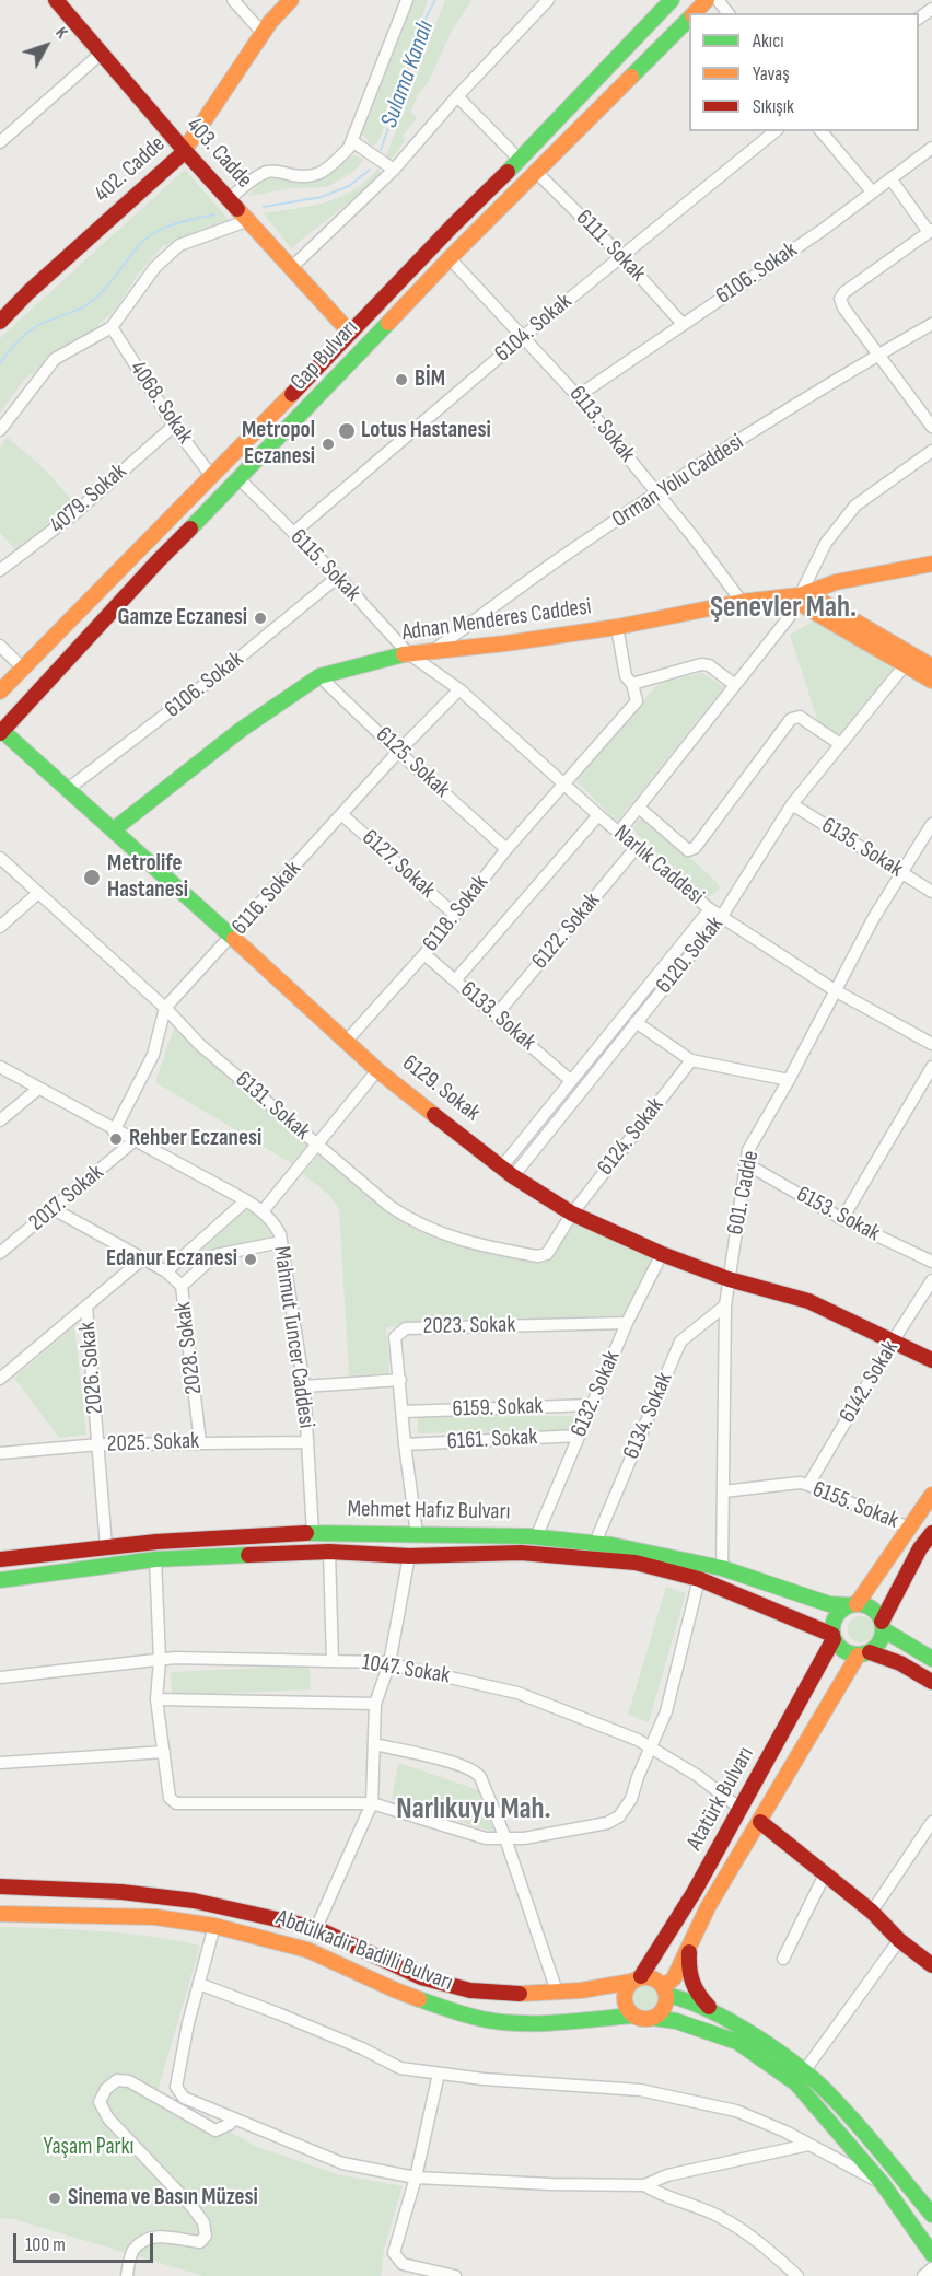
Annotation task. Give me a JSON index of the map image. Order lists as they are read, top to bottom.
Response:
{
  "streets": {
    "main road": [
      "403. Cadde",
      "402. Cadde",
      "Gap Bulvarı",
      "Adnan Menderes Caddesi",
      "6129. Sokak",
      "Mehmet Hafız Bulvarı",
      "Atatürk Bulvarı",
      "Abdülkadir Badilli Bulvarı"
    ],
    "street": [
      "6111. Sokak",
      "6106. Sokak",
      "6104. Sokak",
      "4068. Sokak",
      "6113. Sokak",
      "Orman Yolu Caddesi",
      "4079. Sokak",
      "6115. Sokak",
      "6125. Sokak",
      "6135. Sokak",
      "6127. Sokak",
      "Narlık Caddesi",
      "6116. Sokak",
      "6118. Sokak",
      "6122. Sokak",
      "6120. Sokak",
      "6133. Sokak",
      "6131. Sokak",
      "6124. Sokak",
      "601. Cadde",
      "2017. Sokak",
      "6153. Sokak",
      "2023. Sokak",
      "Mahmut Tuncer Caddesi",
      "2028. Sokak",
      "2026. Sokak",
      "6142. Sokak",
      "6132. Sokak",
      "6159. Sokak",
      "6134. Sokak",
      "6161. Sokak",
      "2025. Sokak",
      "6155. Sokak",
      "1047. Sokak"
    ]
  },
  "crossings": [
    ["403. Cadde", "402. Cadde"],
    ["403. Cadde", "Gap Bulvarı"],
    ["6111. Sokak", "6106. Sokak"],
    ["6111. Sokak", "6104. Sokak"],
    ["6111. Sokak", "Gap Bulvarı"],
    ["6106. Sokak", "6113. Sokak"],
    ["6106. Sokak", "6115. Sokak"],
    ["6106. Sokak", "6129. Sokak"],
    ["6104. Sokak", "6113. Sokak"],
    ["6104. Sokak", "6115. Sokak"],
    ["Gap Bulvarı", "4068. Sokak"],
    ["Gap Bulvarı", "6113. Sokak"],
    ["Gap Bulvarı", "6115. Sokak"],
    ["Gap Bulvarı", "6129. Sokak"],
    ["4068. Sokak", "4079. Sokak"],
    ["6113. Sokak", "Orman Yolu Caddesi"],
    ["6113. Sokak", "Adnan Menderes Caddesi"],
    ["Orman Yolu Caddesi", "Adnan Menderes Caddesi"],
    ["6115. Sokak", "Adnan Menderes Caddesi"],
    ["6115. Sokak", "Narlık Caddesi"],
    ["Adnan Menderes Caddesi", "6125. Sokak"],
    ["Adnan Menderes Caddesi", "Narlık Caddesi"],
    ["Adnan Menderes Caddesi", "6129. Sokak"],
    ["6125. Sokak", "6116. Sokak"],
    ["6125. Sokak", "6118. Sokak"],
    ["6135. Sokak", "6120. Sokak"],
    ["6135. Sokak", "601. Cadde"],
    ["6127. Sokak", "6116. Sokak"],
    ["6127. Sokak", "6118. Sokak"],
    ["Narlık Caddesi", "6116. Sokak"],
    ["Narlık Caddesi", "6118. Sokak"],
    ["Narlık Caddesi", "6122. Sokak"],
    ["Narlık Caddesi", "6120. Sokak"],
    ["Narlık Caddesi", "601. Cadde"],
    ["6116. Sokak", "6129. Sokak"],
    ["6116. Sokak", "6131. Sokak"],
    ["6116. Sokak", "Mahmut Tuncer Caddesi"],
    ["6118. Sokak", "6133. Sokak"],
    ["6118. Sokak", "6129. Sokak"],
    ["6122. Sokak", "6133. Sokak"],
    ["6120. Sokak", "6129. Sokak"],
    ["6129. Sokak", "6131. Sokak"],
    ["6129. Sokak", "6124. Sokak"],
    ["6129. Sokak", "601. Cadde"],
    ["6129. Sokak", "6142. Sokak"],
    ["6129. Sokak", "6132. Sokak"],
    ["6131. Sokak", "6124. Sokak"],
    ["601. Cadde", "6153. Sokak"],
    ["601. Cadde", "6134. Sokak"],
    ["601. Cadde", "6155. Sokak"],
    ["601. Cadde", "Mehmet Hafız Bulvarı"],
    ["2017. Sokak", "Mahmut Tuncer Caddesi"],
    ["2017. Sokak", "2028. Sokak"],
    ["2023. Sokak", "6132. Sokak"],
    ["2023. Sokak", "6159. Sokak"],
    ["2023. Sokak", "6161. Sokak"],
    ["2023. Sokak", "Mehmet Hafız Bulvarı"],
    ["Mahmut Tuncer Caddesi", "2025. Sokak"],
    ["Mahmut Tuncer Caddesi", "Mehmet Hafız Bulvarı"],
    ["2028. Sokak", "2025. Sokak"],
    ["2026. Sokak", "2025. Sokak"],
    ["2026. Sokak", "Mehmet Hafız Bulvarı"],
    ["6142. Sokak", "6155. Sokak"],
    ["6132. Sokak", "6159. Sokak"],
    ["6132. Sokak", "6161. Sokak"],
    ["6132. Sokak", "Mehmet Hafız Bulvarı"],
    ["6134. Sokak", "Mehmet Hafız Bulvarı"],
    ["Mehmet Hafız Bulvarı", "Atatürk Bulvarı"],
    ["1047. Sokak", "Atatürk Bulvarı"],
    ["Atatürk Bulvarı", "Abdülkadir Badilli Bulvarı"]
  ],
  "districts": ["Şenevler Mah.", "Narlıkuyu Mah."],
  "water": ["Sulama Kanalı"],
  "parks": ["Yaşam Parkı"],
  "places": [
    "BİM",
    "Lotus Hastanesi",
    "Metropol Eczanesi",
    "Gamze Eczanesi",
    "Metrolife Hastanesi",
    "Rehber Eczanesi",
    "Edanur Eczanesi",
    "Sinema ve Basın Müzesi"
  ],
  "legend": ["Akıcı", "Yavaş", "Sıkışık"],
  "scale_bar": "100 m",
  "north": "top right"
}
